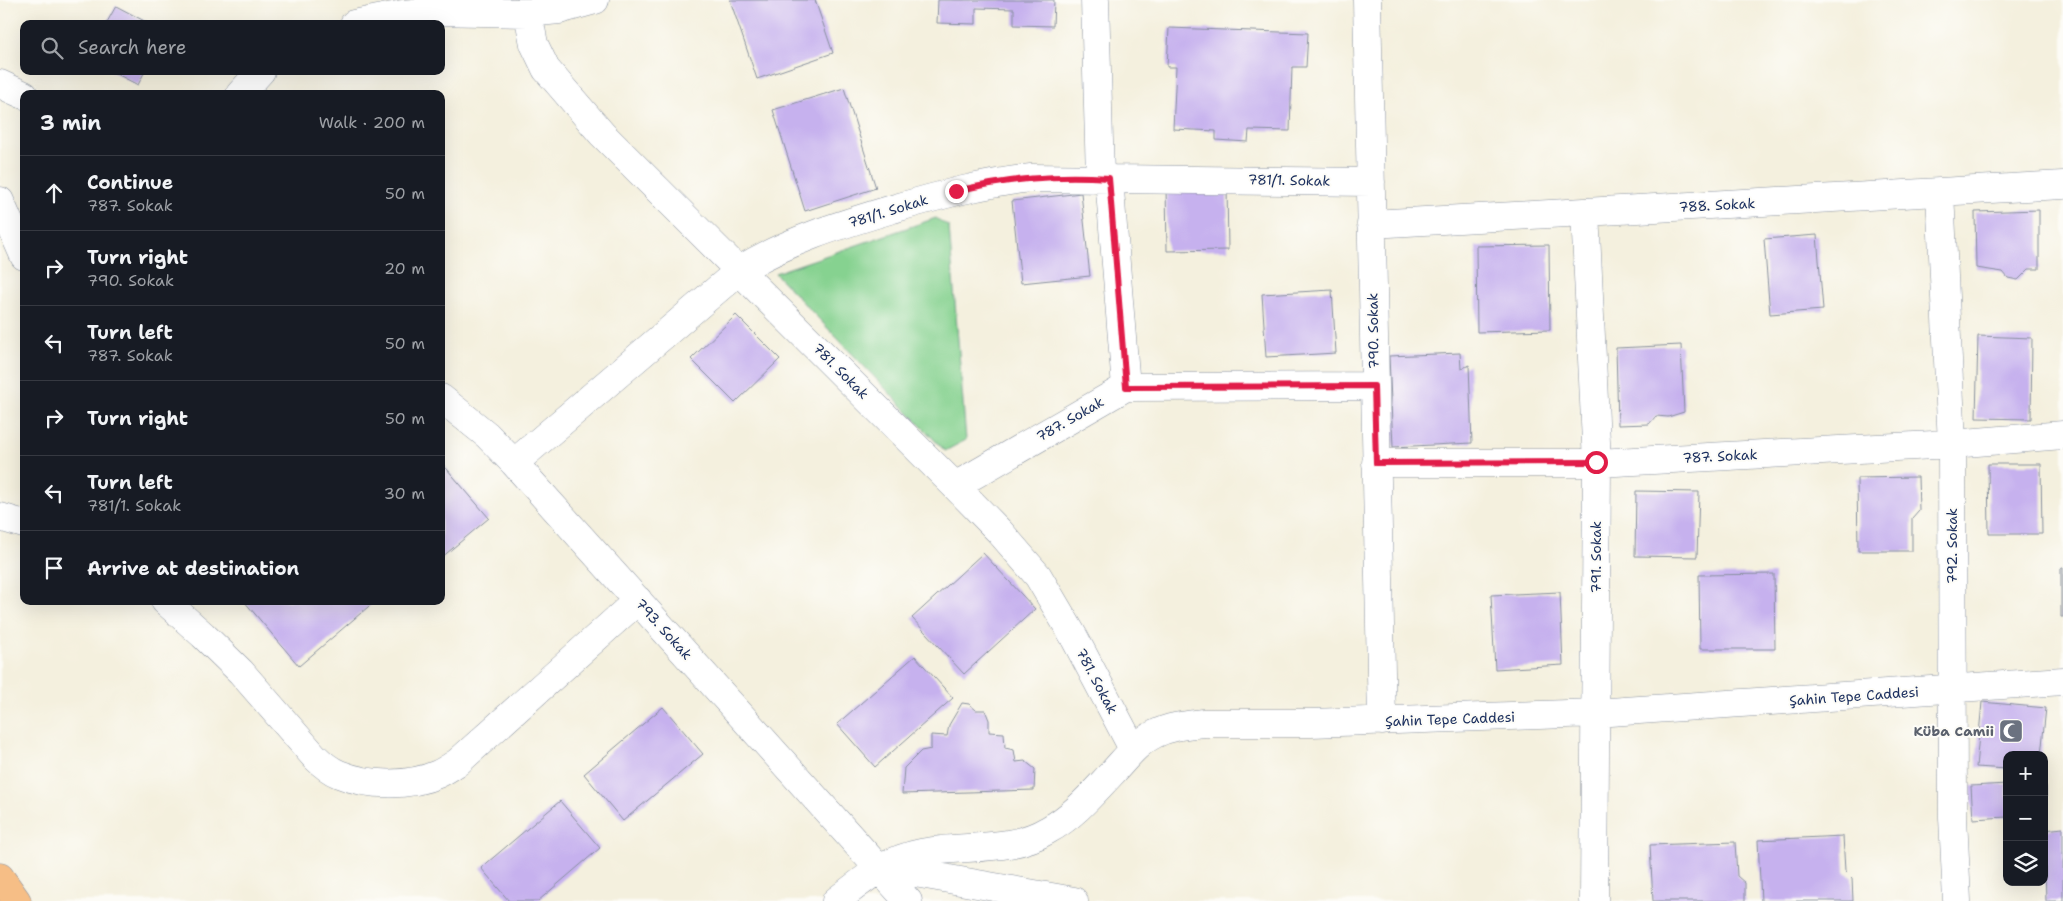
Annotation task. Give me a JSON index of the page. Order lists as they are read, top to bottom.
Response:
{
  "streets": {
    "street": [
      "781/1. Sokak",
      "788. Sokak",
      "790. Sokak",
      "781. Sokak",
      "787. Sokak",
      "792. Sokak",
      "791. Sokak",
      "793. Sokak",
      "Şahin Tepe Caddesi"
    ]
  },
  "crossings": [
    ["781/1. Sokak", "790. Sokak"],
    ["781/1. Sokak", "781. Sokak"],
    ["781/1. Sokak", "793. Sokak"],
    ["788. Sokak", "790. Sokak"],
    ["788. Sokak", "792. Sokak"],
    ["788. Sokak", "791. Sokak"],
    ["790. Sokak", "787. Sokak"],
    ["790. Sokak", "Şahin Tepe Caddesi"],
    ["781. Sokak", "787. Sokak"],
    ["781. Sokak", "Şahin Tepe Caddesi"],
    ["787. Sokak", "792. Sokak"],
    ["787. Sokak", "791. Sokak"],
    ["792. Sokak", "Şahin Tepe Caddesi"],
    ["791. Sokak", "Şahin Tepe Caddesi"],
    ["793. Sokak", "Şahin Tepe Caddesi"]
  ],
  "places": {
    "mosque": ["Küba Camii"]
  },
  "page": {
    "search": "Search here",
    "heading": ["3 min", "Walk · 200 m"],
    "list": [
      ["Continue", "787. Sokak", "50 m"],
      ["Turn right", "790. Sokak", "20 m"],
      ["Turn left", "787. Sokak", "50 m"],
      ["Turn right", "50 m"],
      ["Turn left", "781/1. Sokak", "30 m"],
      "Arrive at destination"
    ],
    "map_buttons": ["+", "−"]
  }
}
